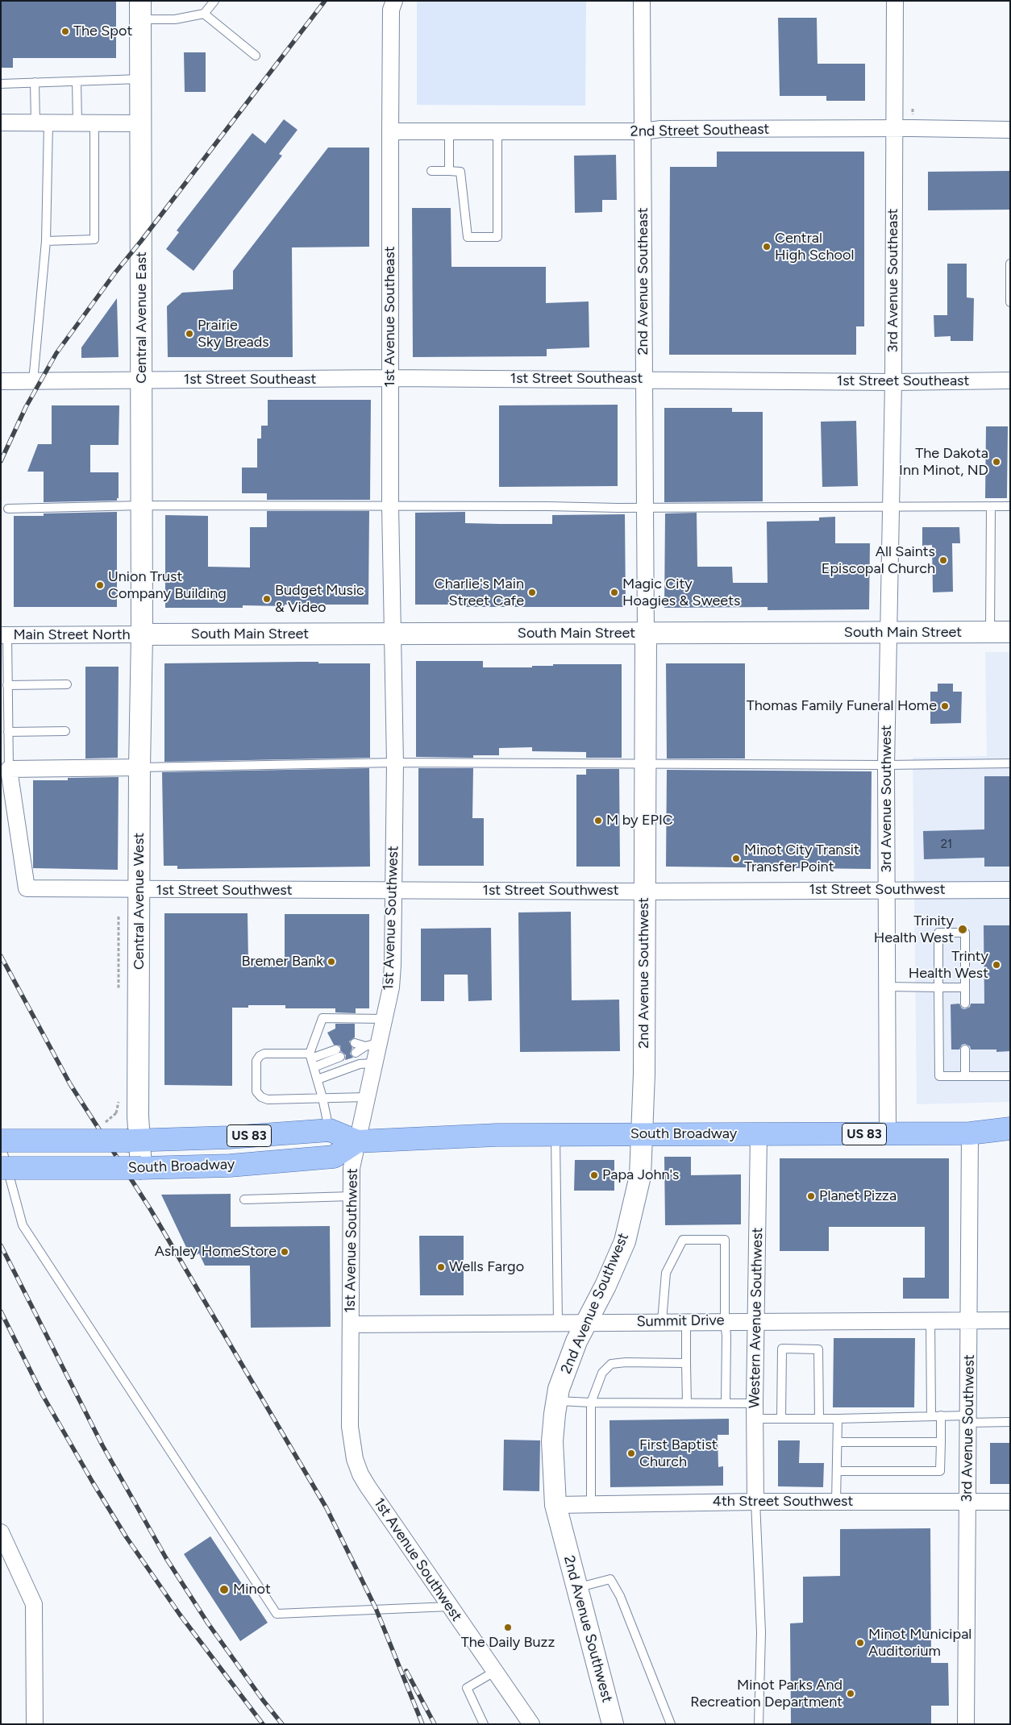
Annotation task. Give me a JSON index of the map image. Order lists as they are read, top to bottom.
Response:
{
  "streets": {
    "main road": ["South Broadway", "US 83"],
    "street": [
      "2nd Street Southeast",
      "3rd Avenue Southeast",
      "2nd Avenue Southeast",
      "1st Avenue Southeast",
      "Central Avenue East",
      "1st Street Southeast",
      "South Main Street",
      "Main Street North",
      "3rd Avenue Southwest",
      "1st Street Southwest",
      "Central Avenue West",
      "1st Avenue Southwest",
      "2nd Avenue Southwest",
      "Western Avenue Southwest",
      "Summit Drive",
      "4th Street Southwest"
    ]
  },
  "crossings": [
    ["2nd Street Southeast", "3rd Avenue Southeast"],
    ["2nd Street Southeast", "2nd Avenue Southeast"],
    ["2nd Street Southeast", "1st Avenue Southeast"],
    ["3rd Avenue Southeast", "1st Street Southeast"],
    ["3rd Avenue Southeast", "South Main Street"],
    ["3rd Avenue Southeast", "3rd Avenue Southwest"],
    ["2nd Avenue Southeast", "1st Street Southeast"],
    ["2nd Avenue Southeast", "South Main Street"],
    ["2nd Avenue Southeast", "2nd Avenue Southwest"],
    ["1st Avenue Southeast", "1st Street Southeast"],
    ["1st Avenue Southeast", "South Main Street"],
    ["1st Avenue Southeast", "1st Avenue Southwest"],
    ["Central Avenue East", "1st Street Southeast"],
    ["Central Avenue East", "South Main Street"],
    ["Central Avenue East", "Main Street North"],
    ["Central Avenue East", "Central Avenue West"],
    ["South Main Street", "Main Street North"],
    ["South Main Street", "3rd Avenue Southwest"],
    ["South Main Street", "Central Avenue West"],
    ["South Main Street", "1st Avenue Southwest"],
    ["South Main Street", "2nd Avenue Southwest"],
    ["Main Street North", "Central Avenue West"],
    ["3rd Avenue Southwest", "1st Street Southwest"],
    ["3rd Avenue Southwest", "South Broadway"],
    ["3rd Avenue Southwest", "Summit Drive"],
    ["3rd Avenue Southwest", "4th Street Southwest"],
    ["1st Street Southwest", "Central Avenue West"],
    ["1st Street Southwest", "1st Avenue Southwest"],
    ["1st Street Southwest", "2nd Avenue Southwest"],
    ["Central Avenue West", "South Broadway"],
    ["1st Avenue Southwest", "South Broadway"],
    ["1st Avenue Southwest", "Summit Drive"],
    ["2nd Avenue Southwest", "South Broadway"],
    ["2nd Avenue Southwest", "Summit Drive"],
    ["2nd Avenue Southwest", "4th Street Southwest"],
    ["South Broadway", "Western Avenue Southwest"],
    ["Western Avenue Southwest", "Summit Drive"],
    ["Western Avenue Southwest", "4th Street Southwest"]
  ],
  "places": [
    "The Spot",
    "Central High School",
    "Prairie Sky Breads",
    "The Dakota Inn Minot, ND",
    "All Saints Episcopal Church",
    "Union Trust Company Building",
    "Charlie's Main Street Cafe",
    "Magic City Hoagies & Sweets",
    "Budget Music & Video",
    "Thomas Family Funeral Home",
    "M by EPIC",
    "Minot City Transit Transfer Point",
    "Trinity Health West",
    "Bremer Bank",
    "Trinty Health West",
    "Papa John's",
    "Planet Pizza",
    "Ashley HomeStore",
    "Wells Fargo",
    "First Baptist Church",
    "Minot",
    "The Daily Buzz",
    "Minot Municipal Auditorium",
    "Minot Parks And Recreation Department"
  ],
  "house_numbers": ["21"]
}
